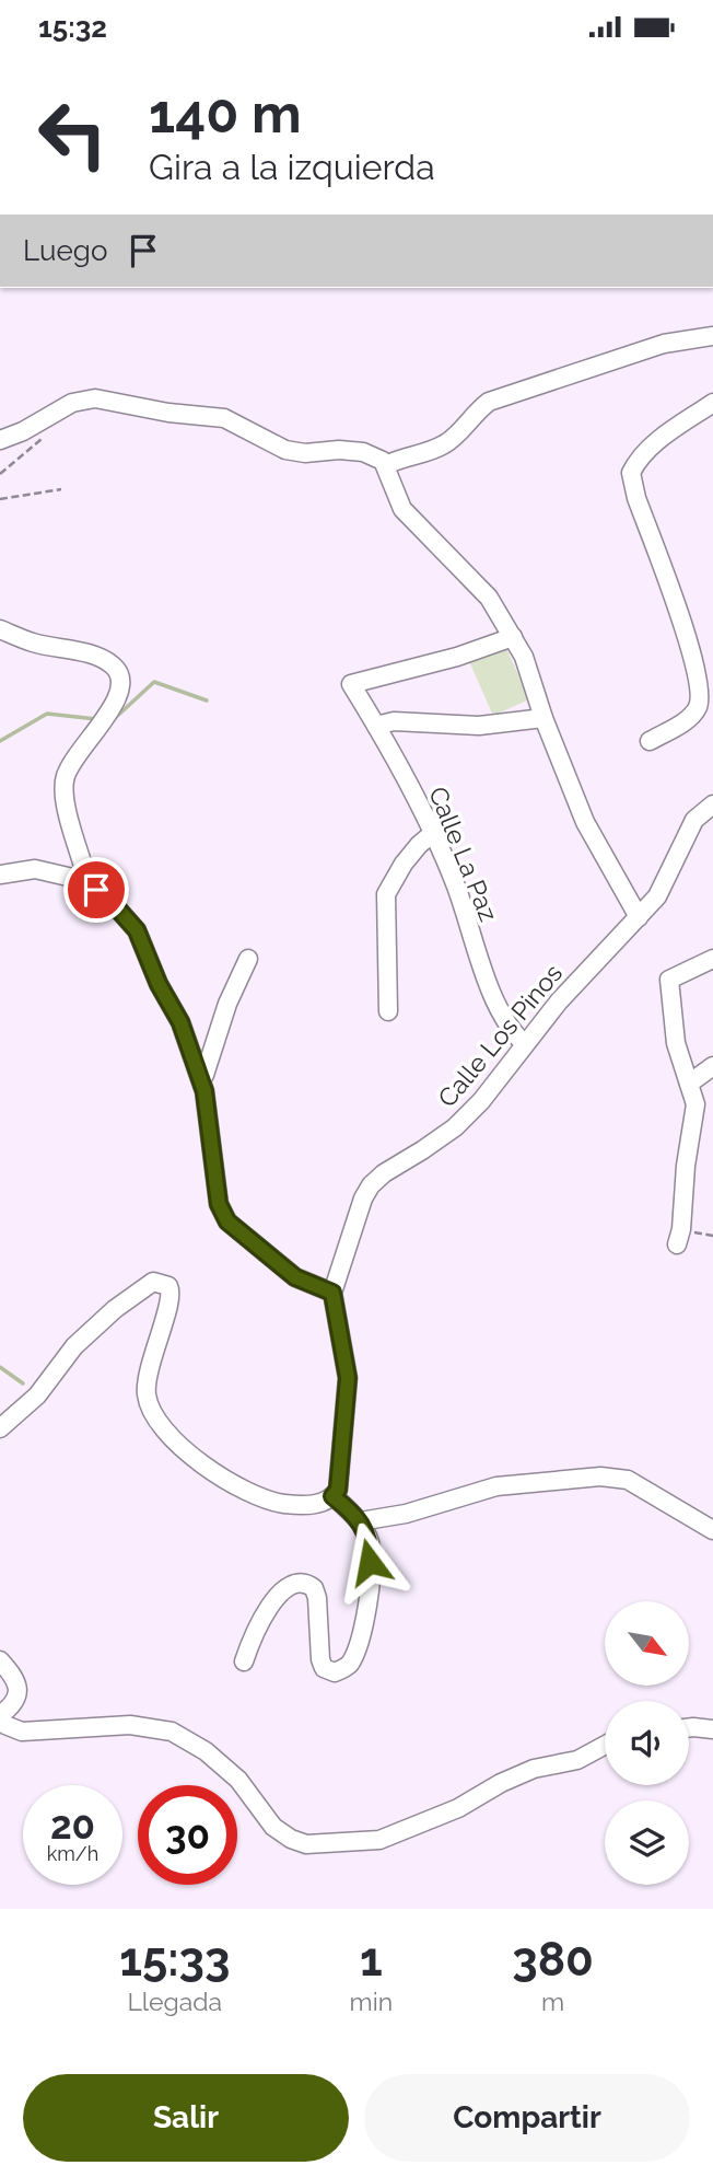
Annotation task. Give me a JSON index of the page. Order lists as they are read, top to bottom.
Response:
{
  "streets": {
    "street": ["Calle La Paz", "Calle Los Pinos"]
  },
  "crossings": [
    ["Calle La Paz", "Calle Los Pinos"]
  ],
  "north": "bottom right",
  "page": {
    "status": "15:32",
    "turn": ["140 m", "Gira a la izquierda"],
    "then": "Luego",
    "speed": "20 km/h",
    "limit": "30",
    "eta": [
      "15:33",
      "Llegada",
      "1",
      "min",
      "380",
      "m"
    ],
    "buttons": ["Salir", "Compartir"]
  }
}
